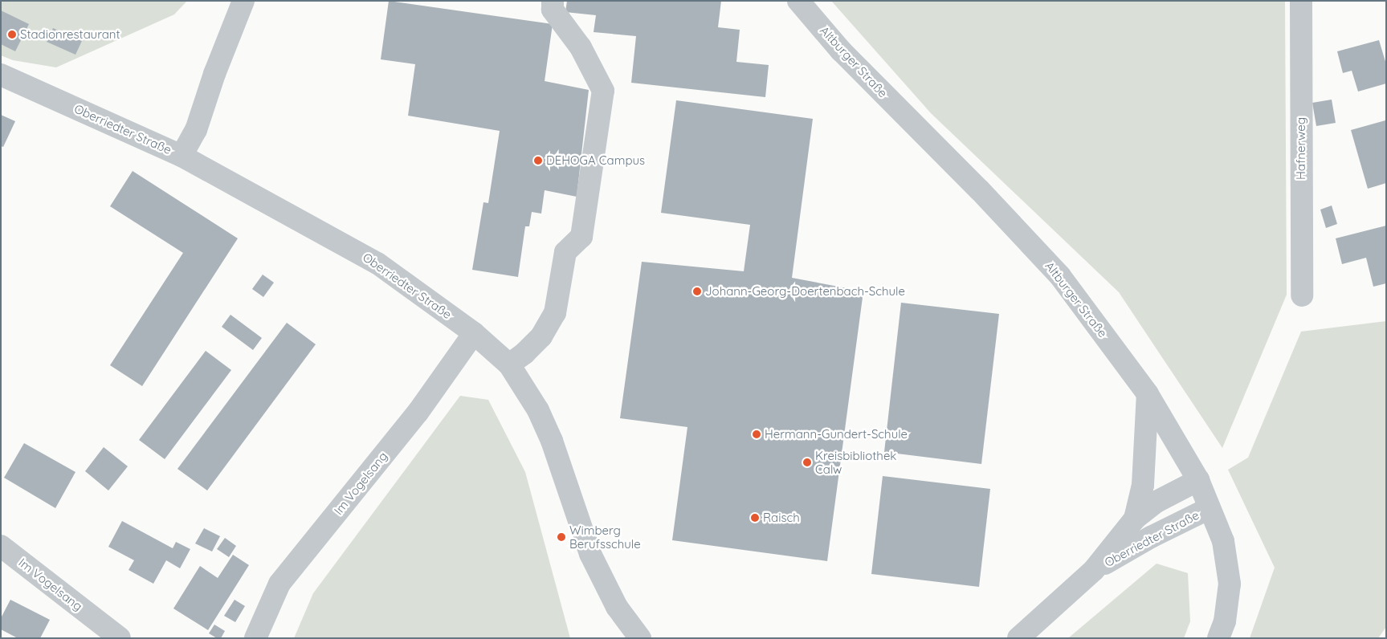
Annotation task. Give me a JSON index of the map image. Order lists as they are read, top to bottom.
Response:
{
  "streets": {
    "street": [
      "Altburger Straße",
      "Oberriedter Straße",
      "Hafnerweg",
      "Im Vogelsang"
    ]
  },
  "crossings": [
    ["Altburger Straße", "Oberriedter Straße"],
    ["Oberriedter Straße", "Im Vogelsang"]
  ],
  "places": [
    "Stadionrestaurant",
    "DEHOGA Campus",
    "Johann-Georg-Doertenbach-Schule",
    "Hermann-Gundert-Schule",
    "Kreisbibliothek Calw",
    "Raisch",
    "Wimberg Berufsschule"
  ]
}
